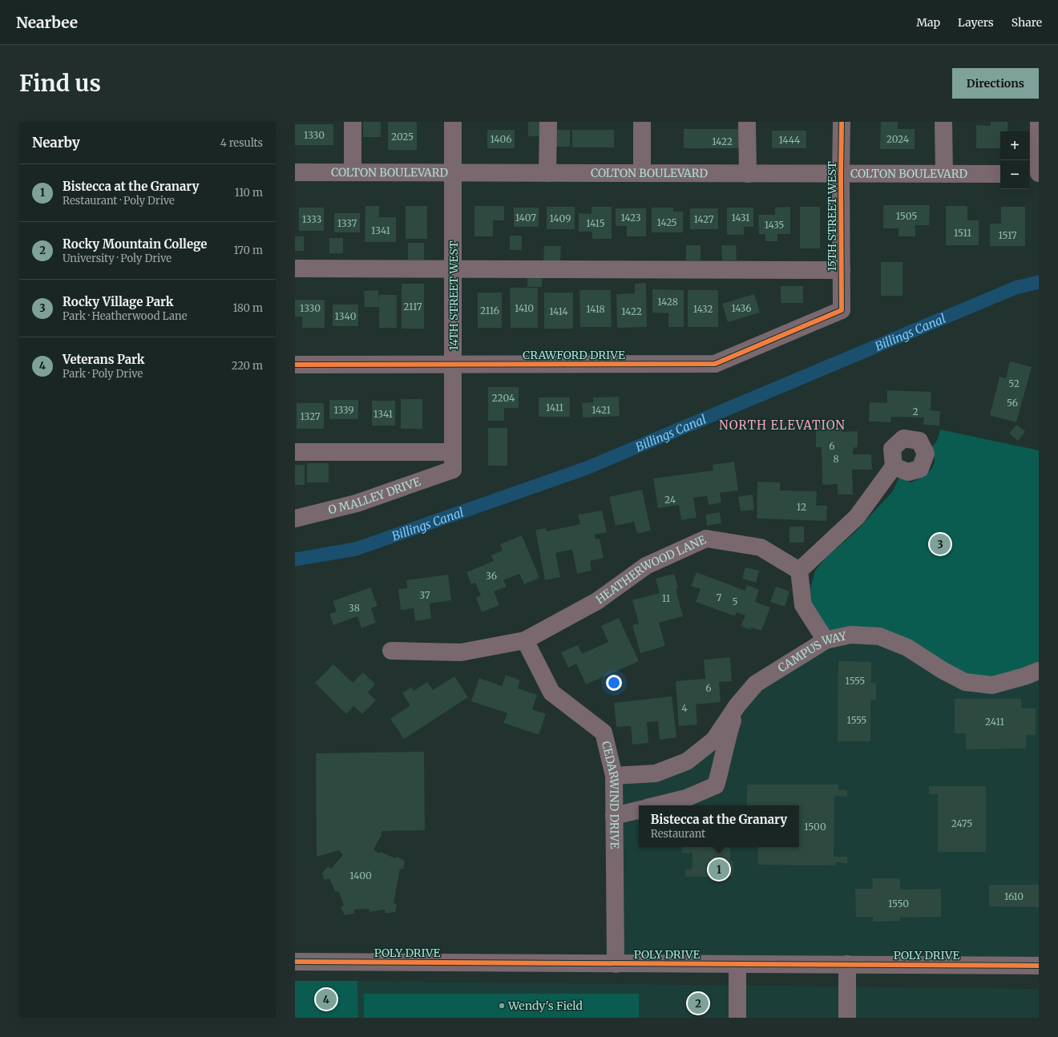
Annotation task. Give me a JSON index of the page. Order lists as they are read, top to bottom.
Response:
{
  "streets": {
    "street": [
      "COLTON BOULEVARD",
      "15TH STREET WEST",
      "14TH STREET WEST",
      "CRAWFORD DRIVE",
      "O MALLEY DRIVE",
      "HEATHERWOOD LANE",
      "CAMPUS WAY",
      "CEDARWIND DRIVE",
      "POLY DRIVE"
    ]
  },
  "crossings": [
    ["COLTON BOULEVARD", "15TH STREET WEST"],
    ["COLTON BOULEVARD", "14TH STREET WEST"],
    ["15TH STREET WEST", "CRAWFORD DRIVE"],
    ["14TH STREET WEST", "CRAWFORD DRIVE"],
    ["14TH STREET WEST", "O MALLEY DRIVE"],
    ["HEATHERWOOD LANE", "CEDARWIND DRIVE"],
    ["CAMPUS WAY", "CEDARWIND DRIVE"],
    ["CEDARWIND DRIVE", "POLY DRIVE"]
  ],
  "districts": ["NORTH ELEVATION"],
  "water": ["Billings Canal"],
  "places": ["Wendy's Field"],
  "house_numbers": [
    "1330",
    "2025",
    "1406",
    "2024",
    "1444",
    "1422",
    "1505",
    "1407",
    "1423",
    "1431",
    "1409",
    "1333",
    "1427",
    "1425",
    "1337",
    "1415",
    "1435",
    "1341",
    "1511",
    "1517",
    "1428",
    "2117",
    "1330",
    "1410",
    "1436",
    "1418",
    "1432",
    "2116",
    "1414",
    "1422",
    "1340",
    "52",
    "2204",
    "56",
    "1411",
    "1339",
    "1421",
    "2",
    "1341",
    "1327",
    "6",
    "8",
    "24",
    "12",
    "36",
    "37",
    "7",
    "11",
    "5",
    "38",
    "1555",
    "6",
    "4",
    "1555",
    "2411",
    "2475",
    "1500",
    "1400",
    "1610",
    "1550"
  ],
  "page": {
    "header": "Nearbee",
    "nav": ["Map", "Layers", "Share"],
    "buttons": "Directions",
    "title": "Find us",
    "heading": ["Nearby", "4 results"],
    "map_buttons": ["+", "−"],
    "list": [
      {
        "mark": "1",
        "name": "Bistecca at the Granary",
        "note": "Restaurant · Poly Drive",
        "value": "110 m"
      },
      {
        "mark": "2",
        "name": "Rocky Mountain College",
        "note": "University · Poly Drive",
        "value": "170 m"
      },
      {
        "mark": "3",
        "name": "Rocky Village Park",
        "note": "Park · Heatherwood Lane",
        "value": "180 m"
      },
      {
        "mark": "4",
        "name": "Veterans Park",
        "note": "Park · Poly Drive",
        "value": "220 m"
      }
    ],
    "pins": [
      "3",
      "1",
      "4",
      "2"
    ],
    "popup": ["Bistecca at the Granary", "Restaurant"]
  }
}
